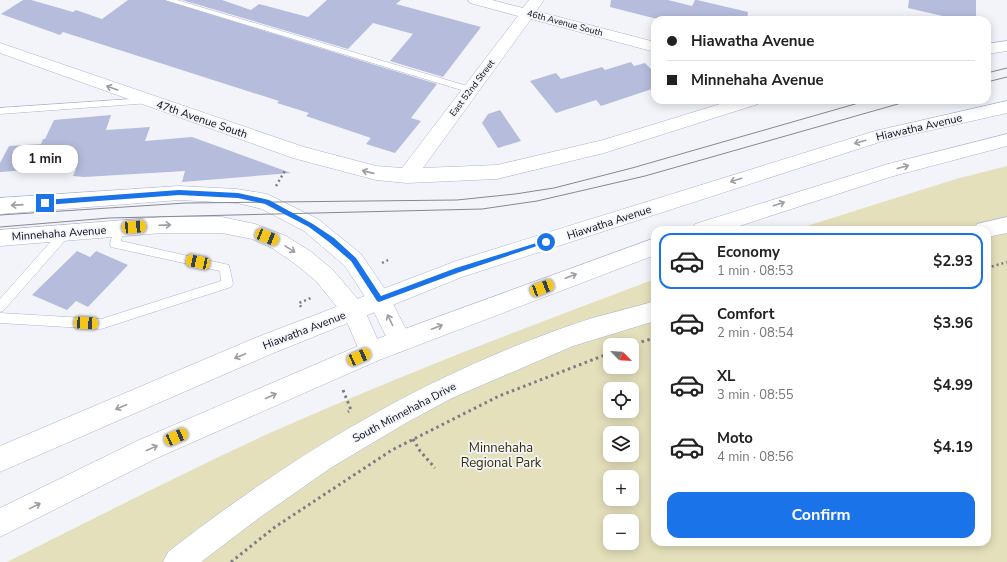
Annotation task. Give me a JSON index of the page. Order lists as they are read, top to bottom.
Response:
{
  "streets": {
    "main road": [
      "46th Avenue South",
      "East 52nd Street",
      "47th Avenue South",
      "Hiawatha Avenue",
      "Minnehaha Avenue",
      "South Minnehaha Drive"
    ]
  },
  "crossings": [
    ["46th Avenue South", "East 52nd Street"],
    ["East 52nd Street", "47th Avenue South"],
    ["Hiawatha Avenue", "Minnehaha Avenue"]
  ],
  "parks": ["Minnehaha Regional Park"],
  "north": "bottom right",
  "page": {
    "banner": ["Hiawatha Avenue", "Minnehaha Avenue"],
    "bubble": "1 min",
    "list": [
      {
        "name": "Economy",
        "note": "1 min · 08:53",
        "value": "$2.93"
      },
      {
        "name": "Comfort",
        "note": "2 min · 08:54",
        "value": "$3.96"
      },
      {
        "name": "XL",
        "note": "3 min · 08:55",
        "value": "$4.99"
      },
      {
        "name": "Moto",
        "note": "4 min · 08:56",
        "value": "$4.19"
      }
    ],
    "map_buttons": ["+", "−"],
    "buttons": "Confirm"
  }
}
